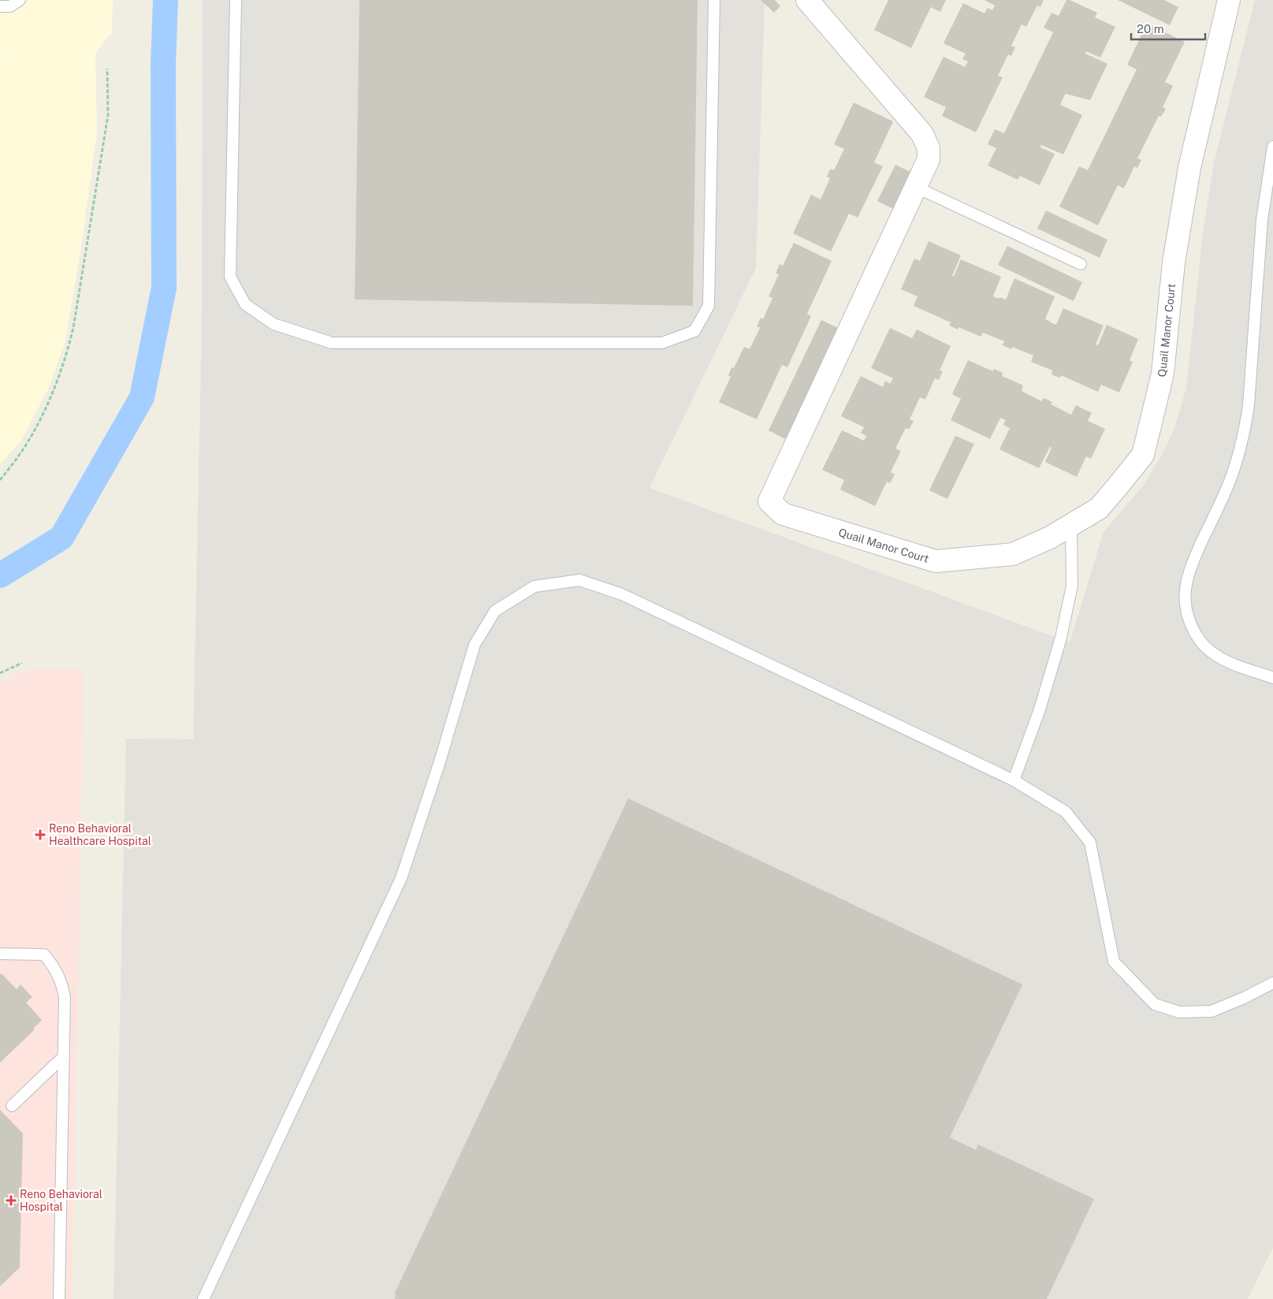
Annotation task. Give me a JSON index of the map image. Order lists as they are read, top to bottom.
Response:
{
  "streets": {
    "street": ["Quail Manor Court"]
  },
  "places": {
    "health": ["Reno Behavioral Healthcare Hospital", "Reno Behavioral Hospital"]
  },
  "scale_bar": "20 m"
}
